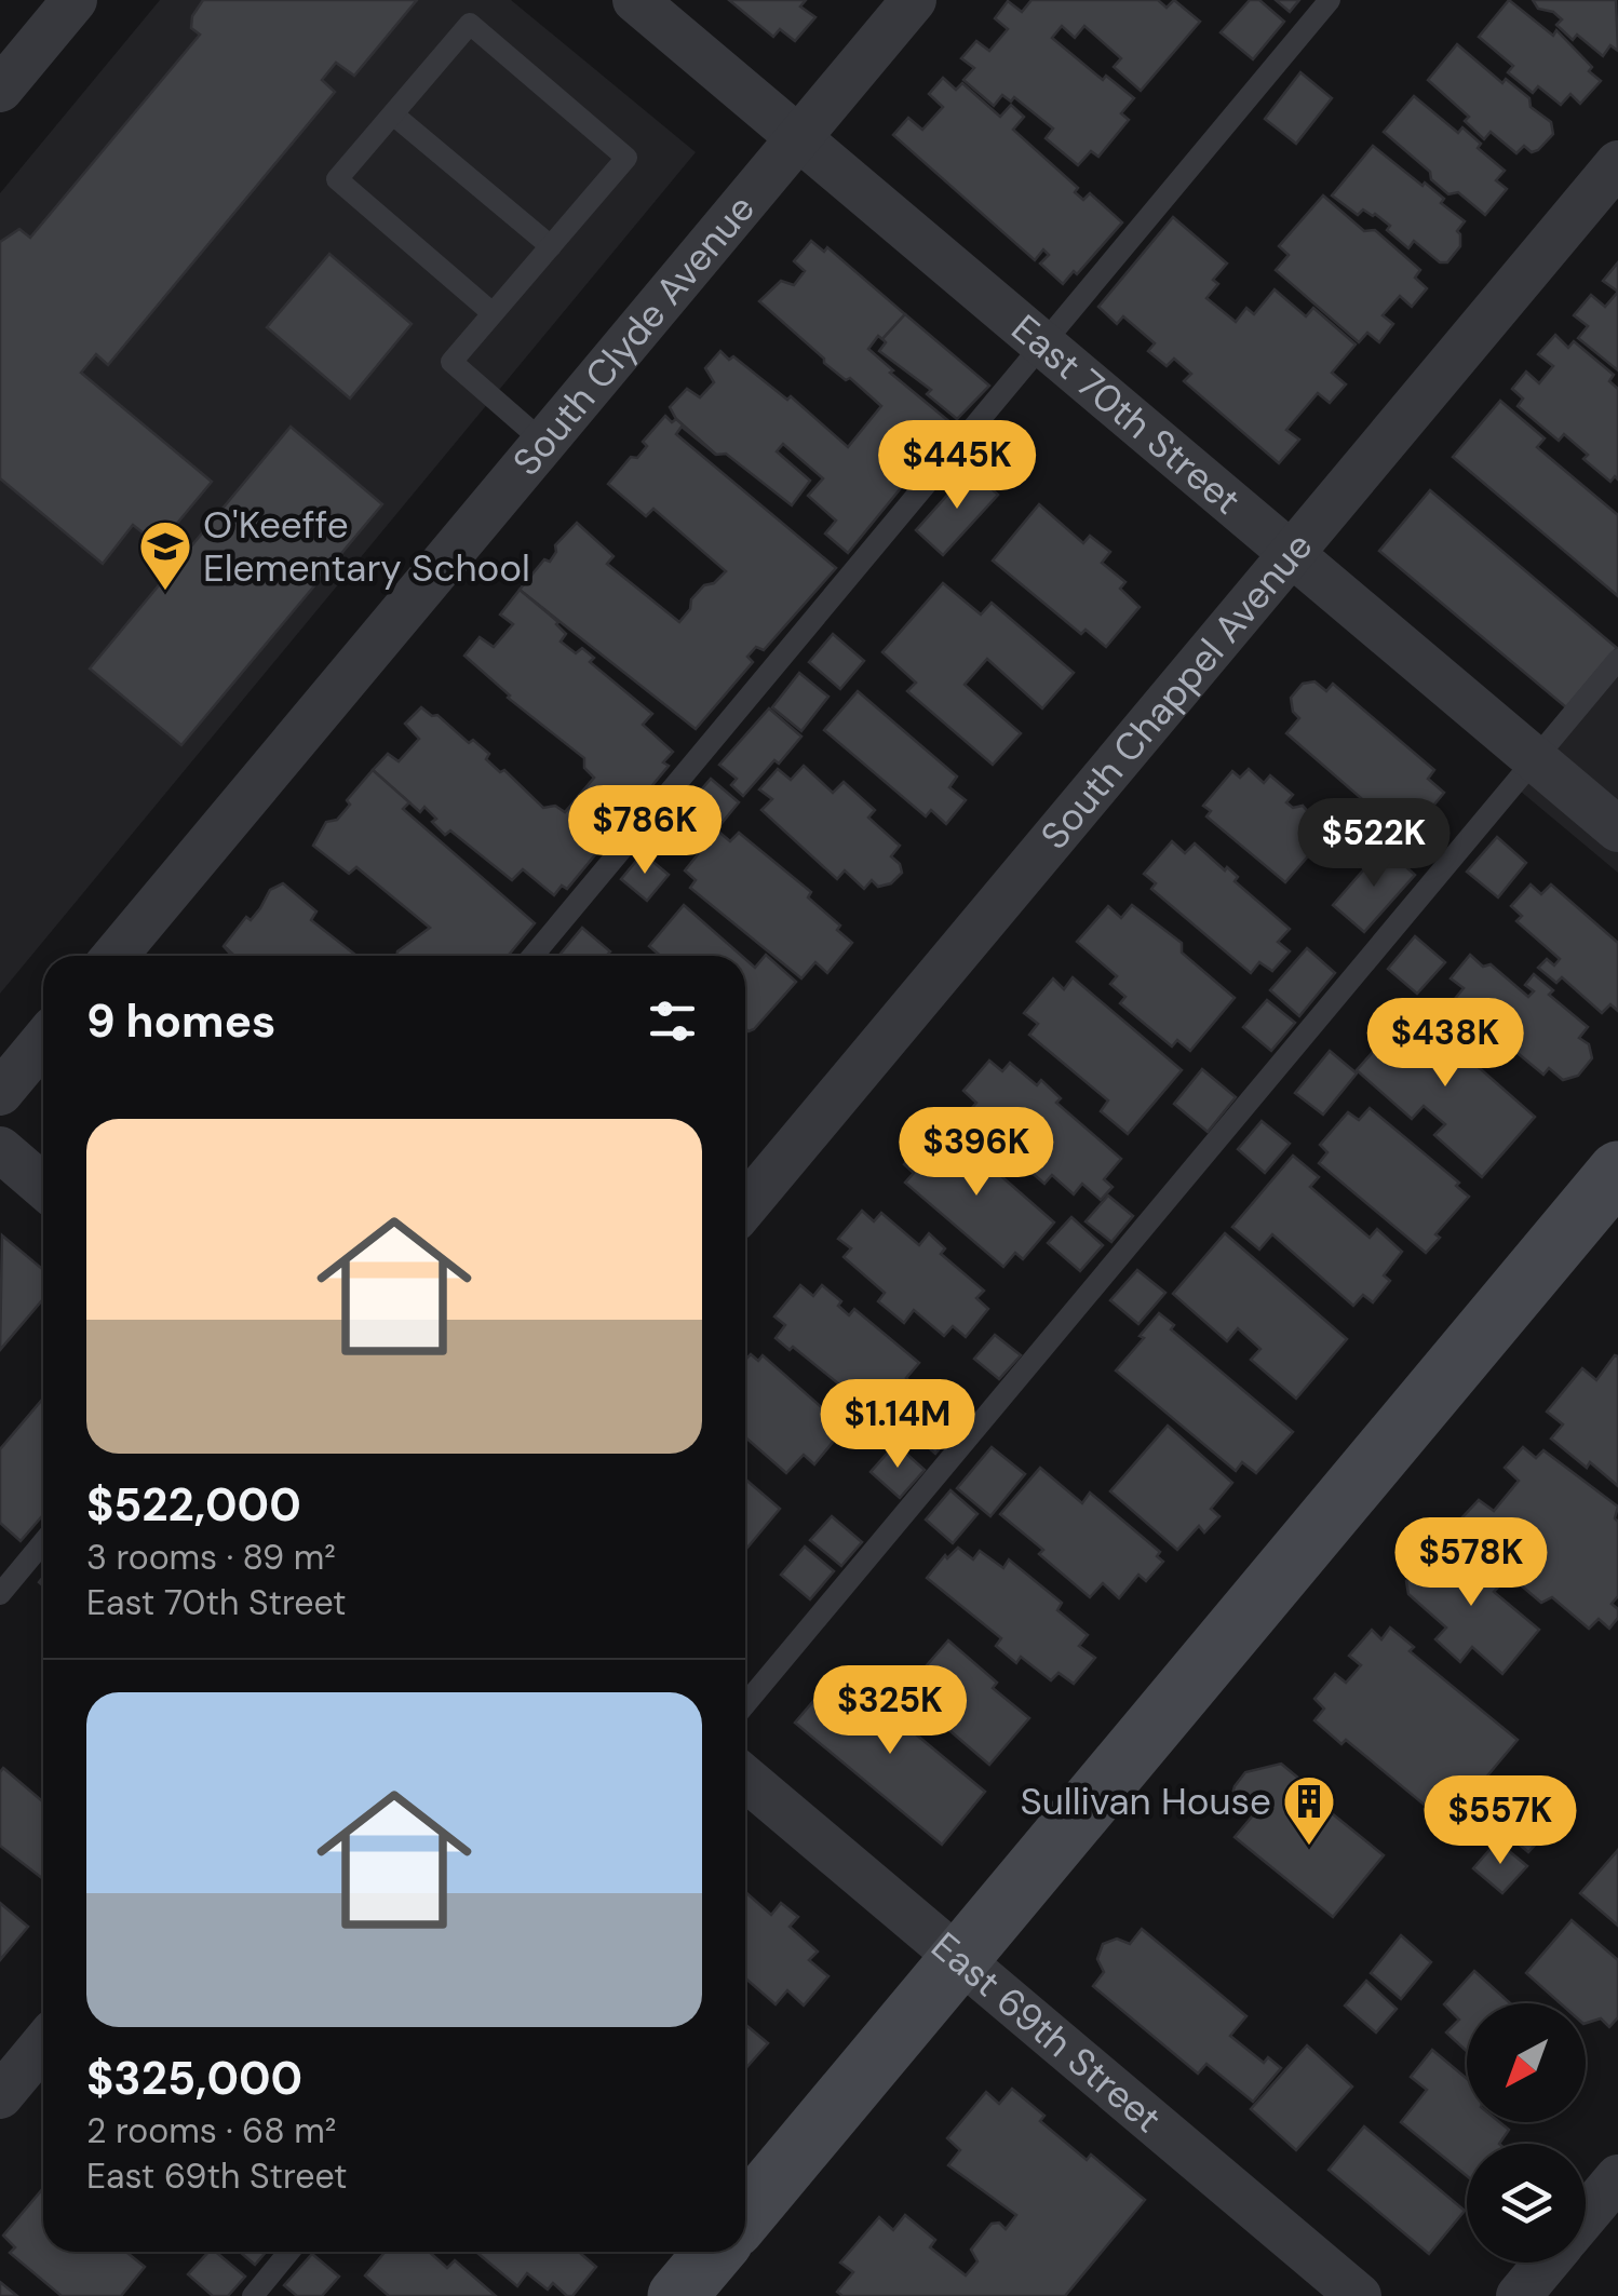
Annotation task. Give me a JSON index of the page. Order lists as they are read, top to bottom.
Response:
{
  "streets": {
    "street": [
      "South Clyde Avenue",
      "East 70th Street",
      "South Chappel Avenue",
      "East 69th Street"
    ]
  },
  "crossings": [
    ["South Clyde Avenue", "East 70th Street"],
    ["East 70th Street", "South Chappel Avenue"]
  ],
  "places": {
    "school or university": ["O'Keeffe Elementary School"],
    "building": ["Sullivan House"]
  },
  "north": "bottom left",
  "page": {
    "price": [
      "$445K",
      "$786K",
      "$522K",
      "$438K",
      "$396K",
      "$1.14M",
      "$578K",
      "$325K",
      "$557K"
    ],
    "heading": "9 homes",
    "list": [
      {
        "name": "$522,000",
        "note": "3 rooms · 89 m² · East 70th Street"
      },
      {
        "name": "$325,000",
        "note": "2 rooms · 68 m² · East 69th Street"
      }
    ]
  }
}
